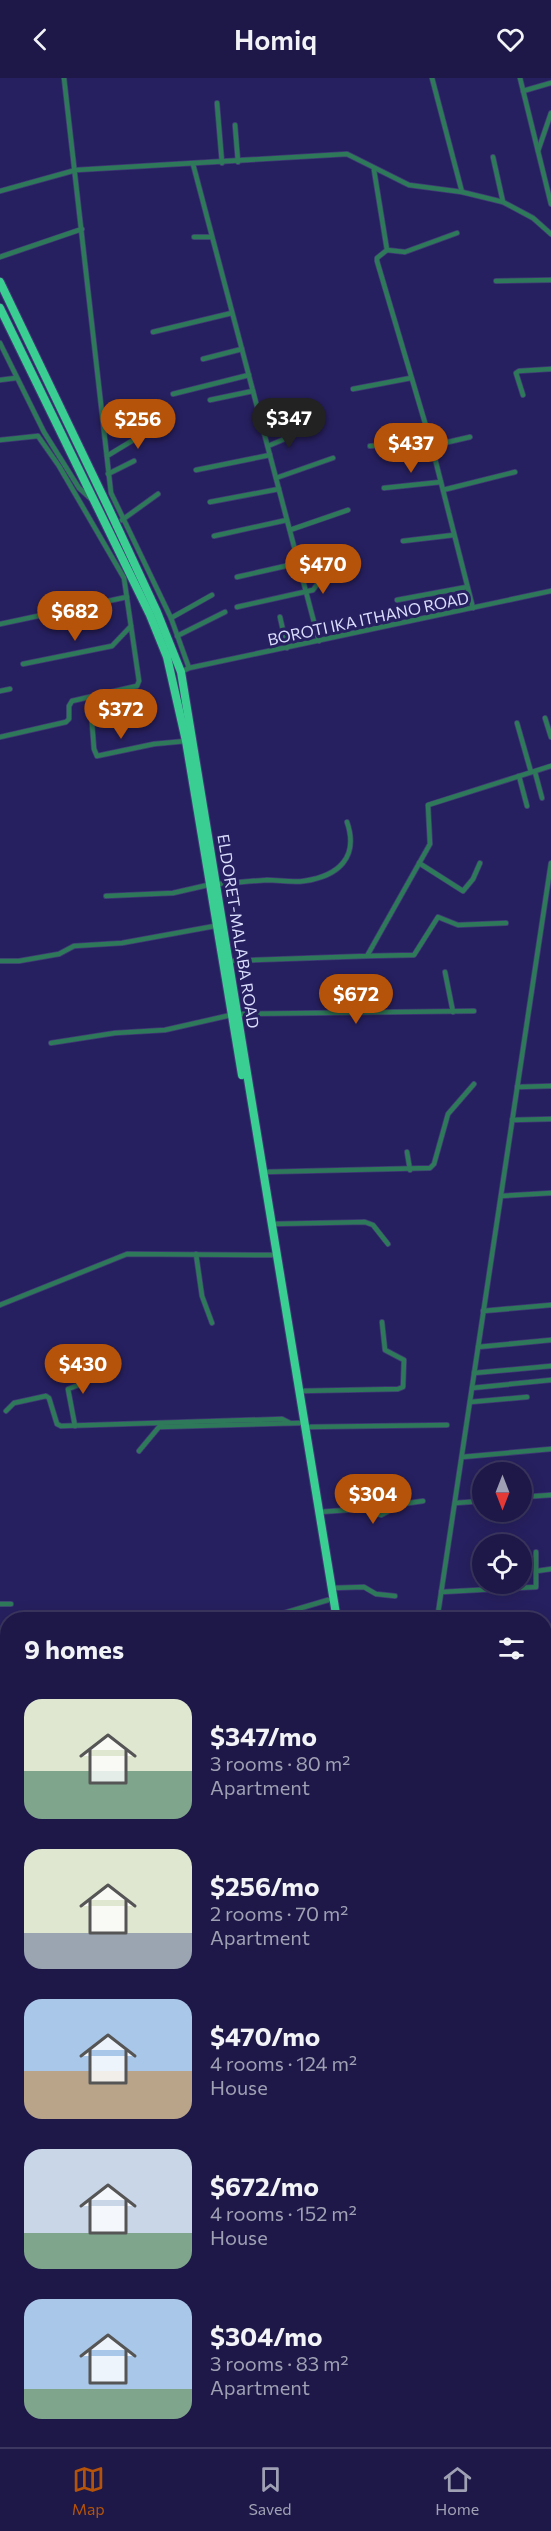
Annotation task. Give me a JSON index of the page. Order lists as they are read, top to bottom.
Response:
{
  "streets": {
    "highway": ["ELDORET-MALABA ROAD"],
    "street": ["BOROTI IKA ITHANO ROAD"]
  },
  "crossings": [
    ["BOROTI IKA ITHANO ROAD", "ELDORET-MALABA ROAD"]
  ],
  "north": "bottom",
  "page": {
    "header": "Homiq",
    "price": [
      "$347",
      "$256",
      "$437",
      "$470",
      "$682",
      "$372",
      "$672",
      "$430",
      "$304"
    ],
    "heading": "9 homes",
    "list": [
      {
        "name": "$347/mo",
        "note": "3 rooms · 80 m² · Apartment"
      },
      {
        "name": "$256/mo",
        "note": "2 rooms · 70 m² · Apartment"
      },
      {
        "name": "$470/mo",
        "note": "4 rooms · 124 m² · House"
      },
      {
        "name": "$672/mo",
        "note": "4 rooms · 152 m² · House"
      },
      {
        "name": "$304/mo",
        "note": "3 rooms · 83 m² · Apartment"
      }
    ],
    "tabs": ["Map", "Saved", "Home"]
  }
}
